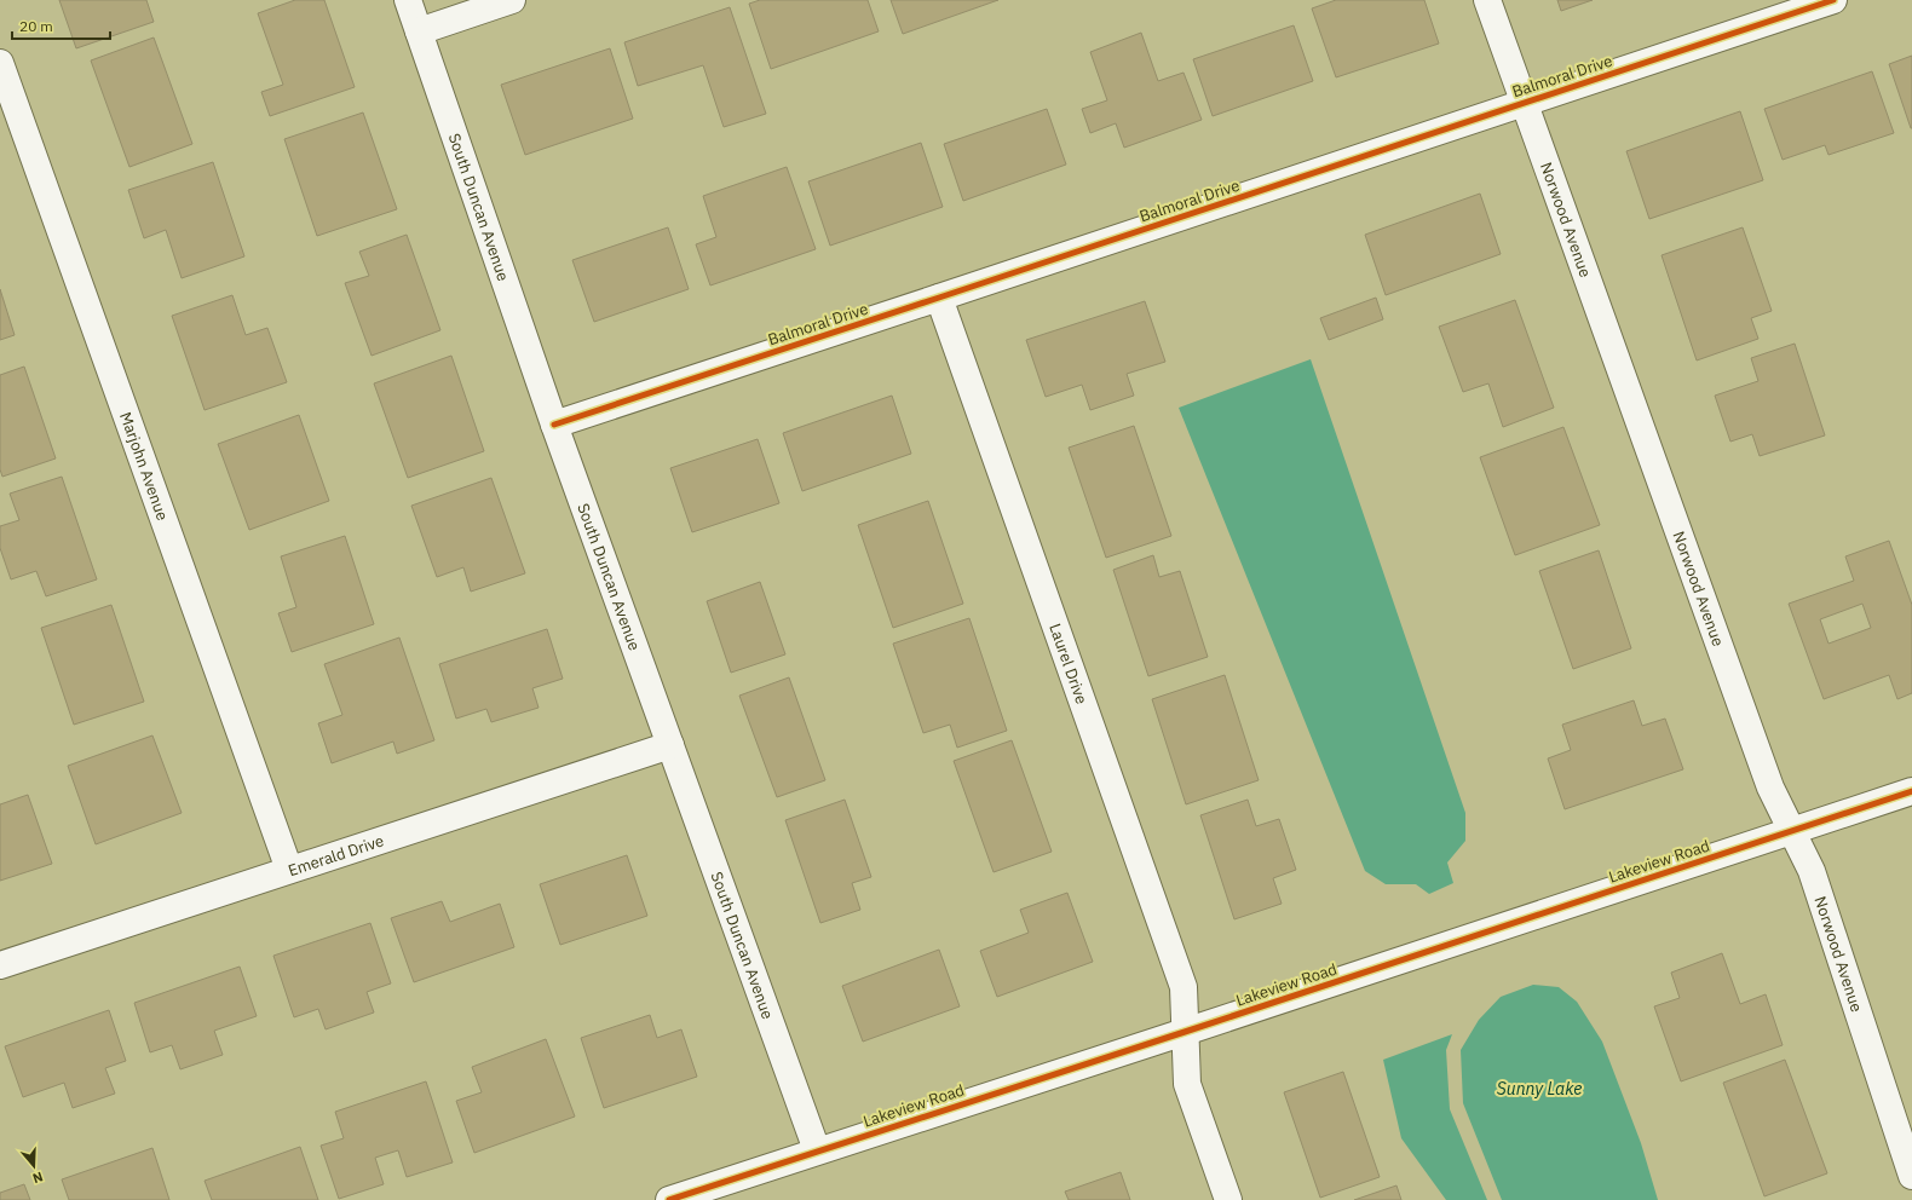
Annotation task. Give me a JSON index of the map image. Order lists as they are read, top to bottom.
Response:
{
  "streets": {
    "street": [
      "Balmoral Drive",
      "South Duncan Avenue",
      "Norwood Avenue",
      "Marjohn Avenue",
      "Laurel Drive",
      "Emerald Drive",
      "Lakeview Road"
    ]
  },
  "crossings": [
    ["Balmoral Drive", "South Duncan Avenue"],
    ["Balmoral Drive", "Norwood Avenue"],
    ["Balmoral Drive", "Laurel Drive"],
    ["South Duncan Avenue", "Emerald Drive"],
    ["South Duncan Avenue", "Lakeview Road"],
    ["Norwood Avenue", "Lakeview Road"],
    ["Marjohn Avenue", "Emerald Drive"],
    ["Laurel Drive", "Lakeview Road"]
  ],
  "water": ["Sunny Lake"],
  "scale_bar": "20 m",
  "north": "bottom"
}
